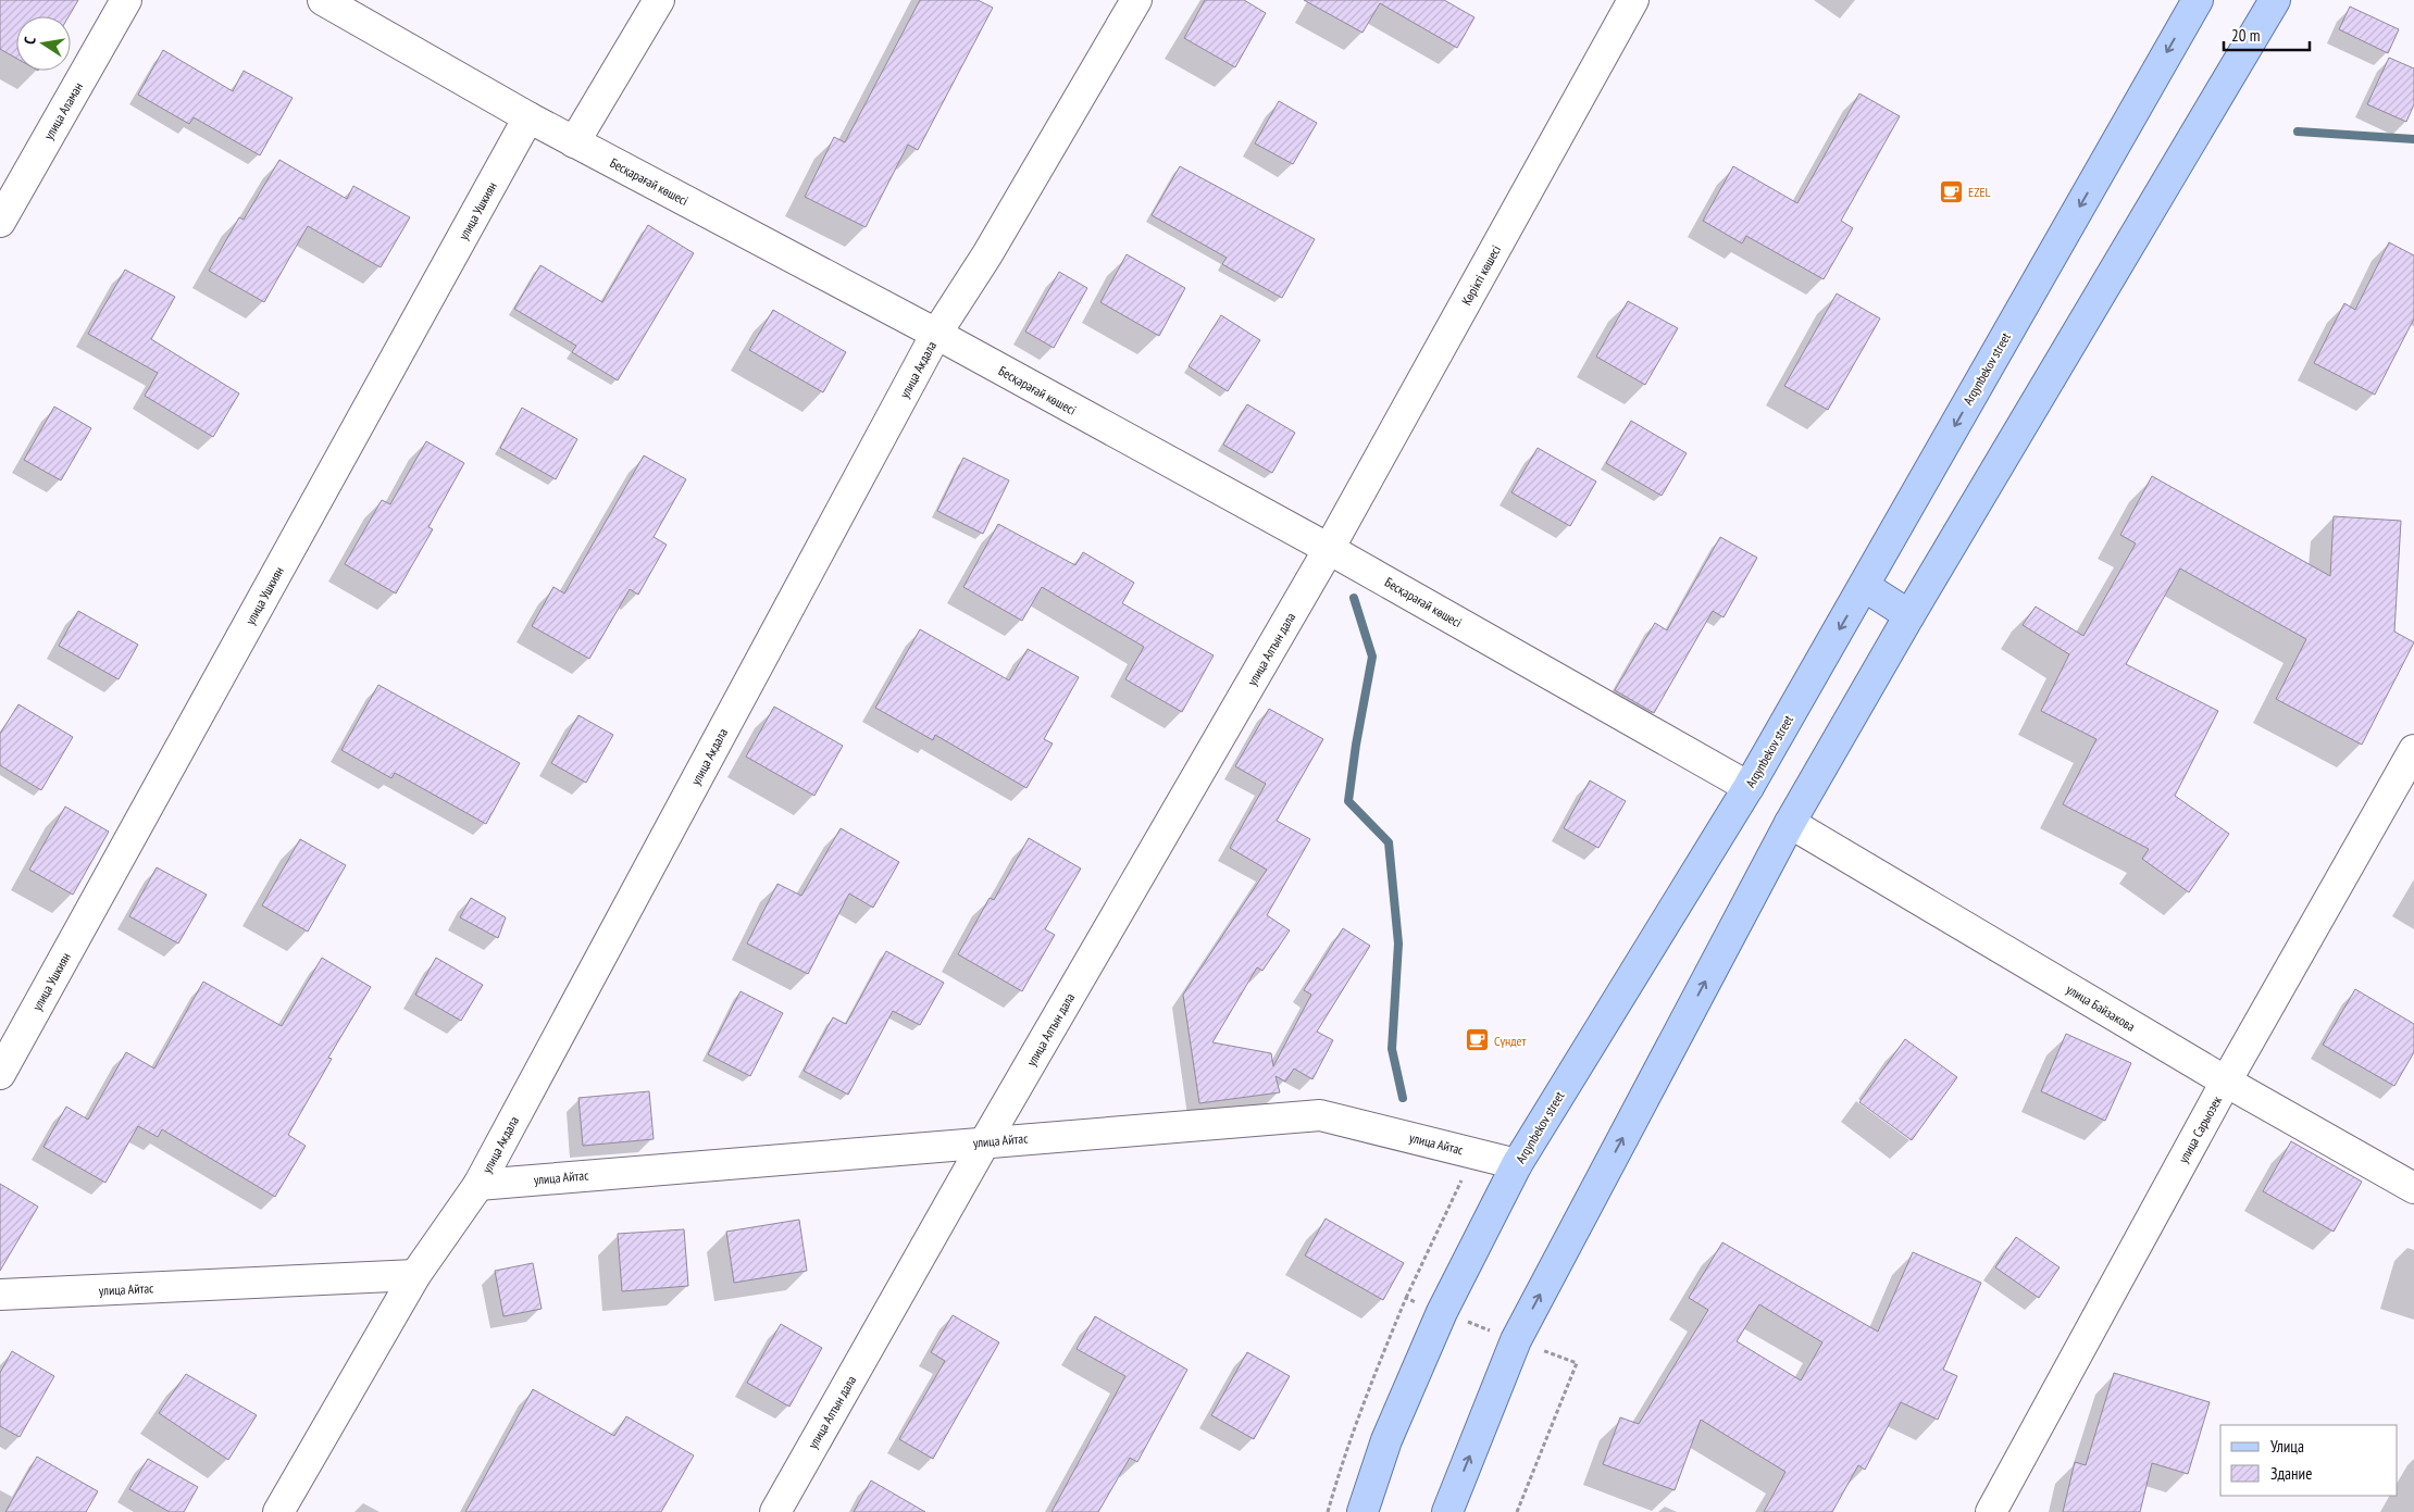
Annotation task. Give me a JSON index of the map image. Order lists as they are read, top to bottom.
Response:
{
  "streets": {
    "main road": ["Arqynbekov street"],
    "street": [
      "улица Аламан",
      "Бесқарағай көшесі",
      "улица Ушкиян",
      "Көрікті көшесі",
      "улица Акдала",
      "улица Алтын дала",
      "улица Байзакова",
      "улица Сарыозек",
      "улица Айтас"
    ]
  },
  "crossings": [
    ["Бесқарағай көшесі", "улица Ушкиян"],
    ["Бесқарағай көшесі", "Көрікті көшесі"],
    ["Бесқарағай көшесі", "Arqynbekov street"],
    ["Бесқарағай көшесі", "улица Акдала"],
    ["Бесқарағай көшесі", "улица Алтын дала"],
    ["Көрікті көшесі", "улица Алтын дала"],
    ["Arqynbekov street", "улица Айтас"],
    ["улица Акдала", "улица Айтас"],
    ["улица Алтын дала", "улица Айтас"],
    ["улица Байзакова", "улица Сарыозек"]
  ],
  "places": {
    "cafe": ["EZEL", "Сүндет"]
  },
  "legend": ["Улица", "Здание"],
  "scale_bar": "20 m",
  "north": "left"
}
